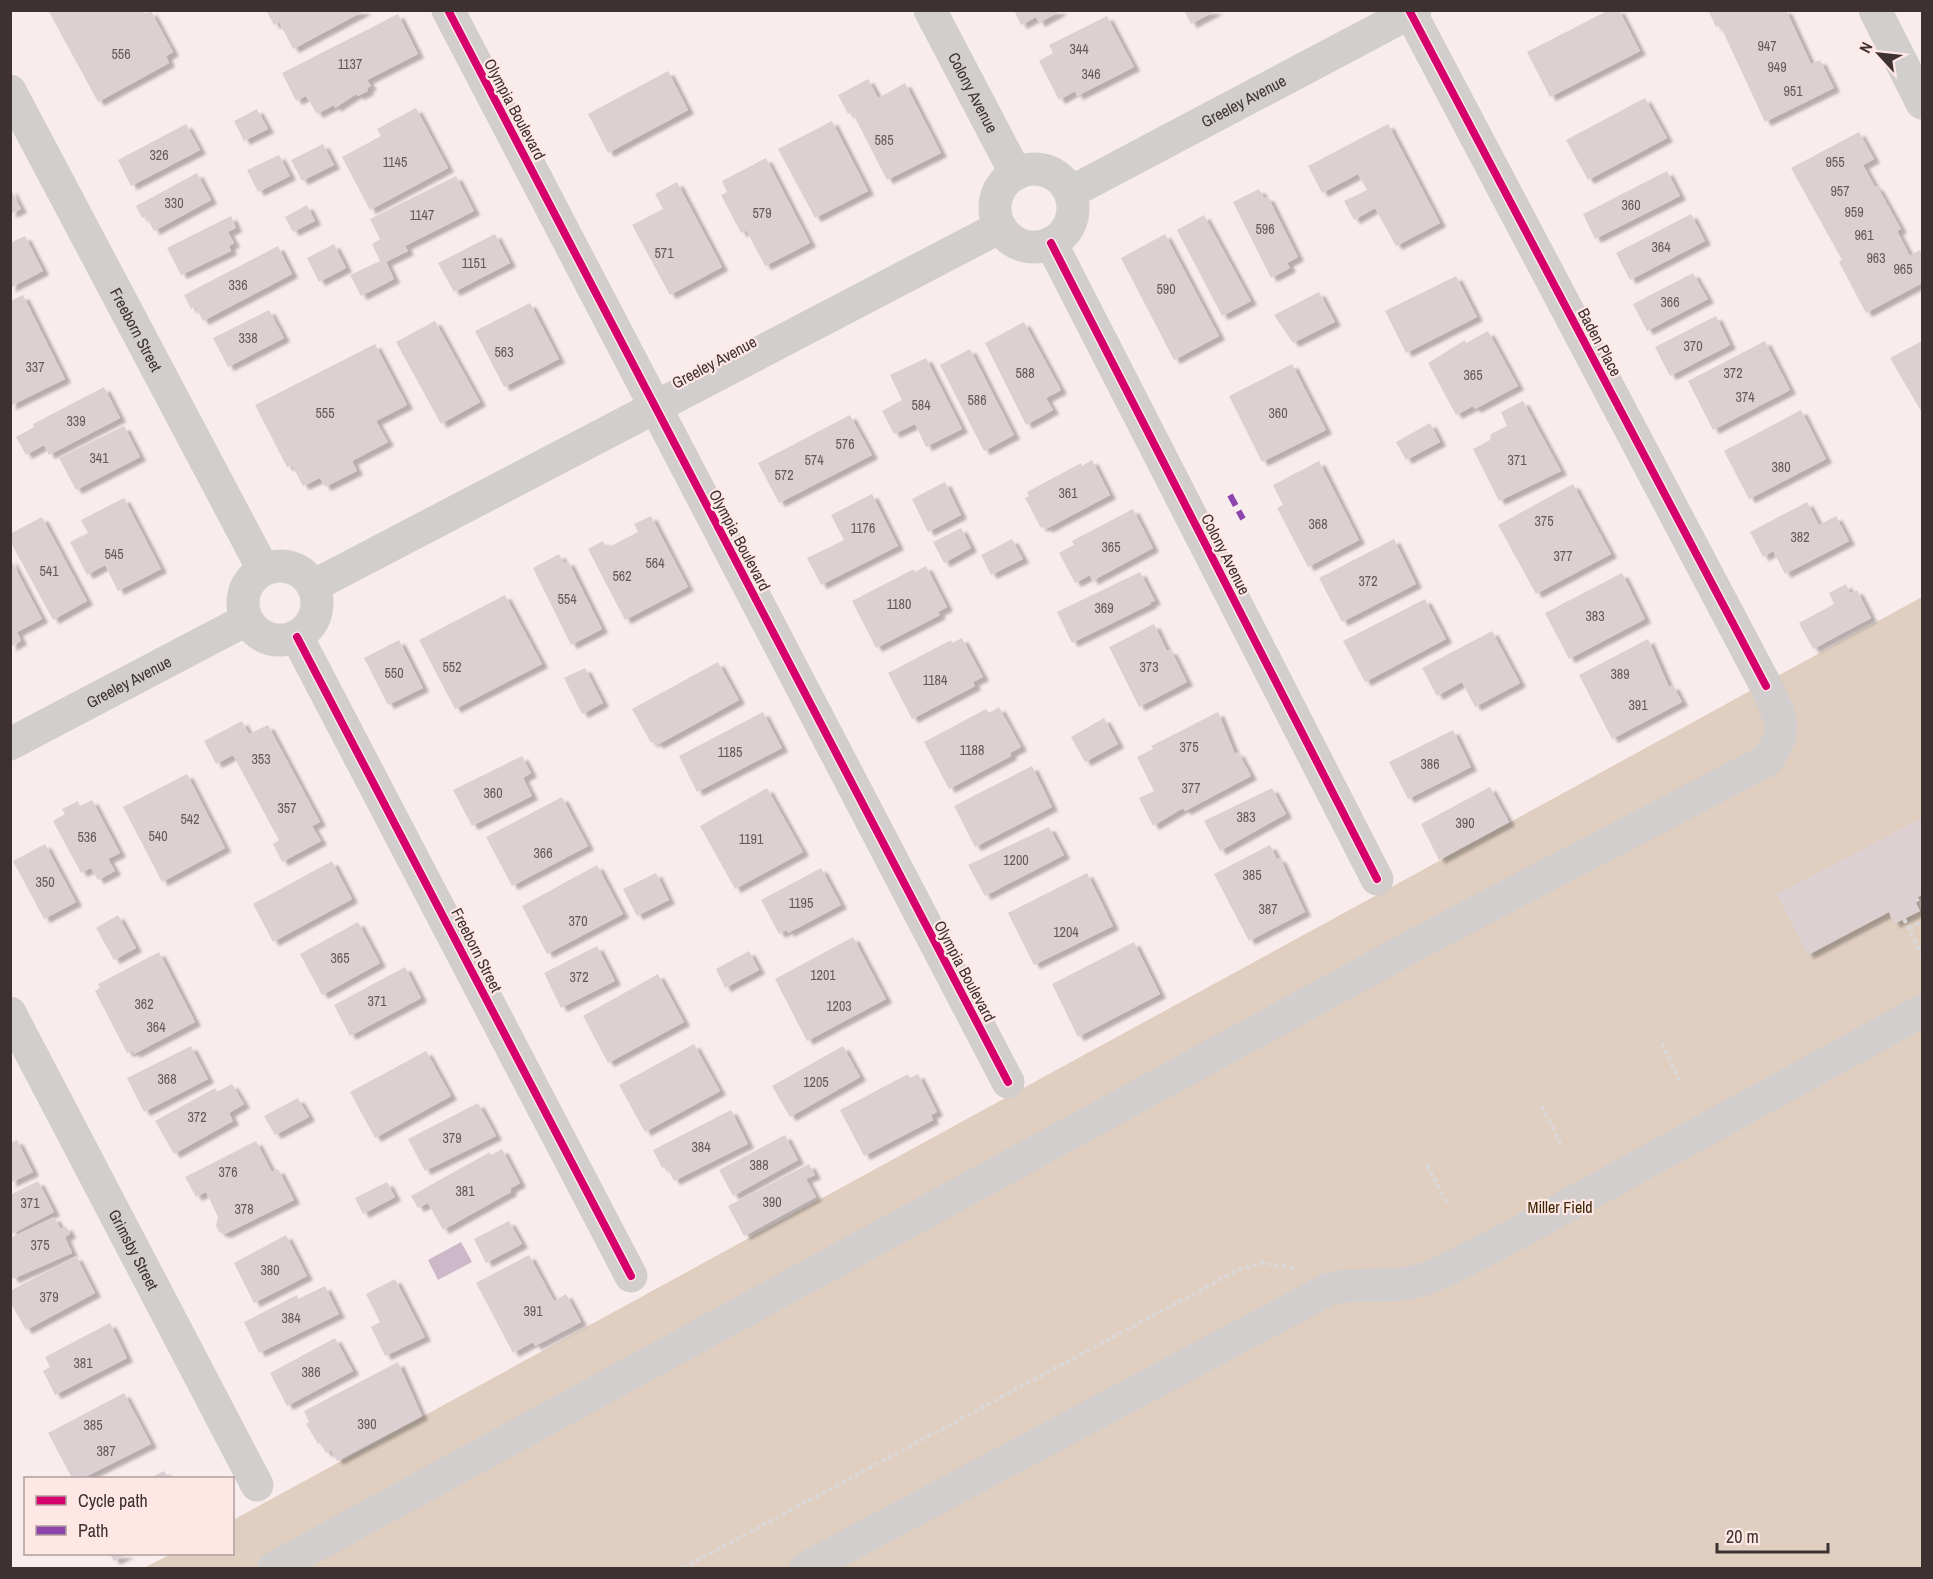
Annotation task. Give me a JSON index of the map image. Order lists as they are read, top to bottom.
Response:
{
  "streets": {
    "street": [
      "Colony Avenue",
      "Greeley Avenue",
      "Olympia Boulevard",
      "Freeborn Street",
      "Baden Place",
      "Grimsby Street"
    ]
  },
  "crossings": [
    ["Colony Avenue", "Greeley Avenue"],
    ["Greeley Avenue", "Olympia Boulevard"],
    ["Greeley Avenue", "Freeborn Street"],
    ["Greeley Avenue", "Baden Place"]
  ],
  "parks": ["Miller Field"],
  "house_numbers": [
    "947",
    "344",
    "556",
    "1137",
    "949",
    "346",
    "951",
    "585",
    "326",
    "1145",
    "955",
    "957",
    "330",
    "360",
    "959",
    "579",
    "1147",
    "596",
    "961",
    "364",
    "571",
    "963",
    "1151",
    "965",
    "336",
    "590",
    "366",
    "338",
    "370",
    "563",
    "337",
    "588",
    "372",
    "365",
    "374",
    "586",
    "584",
    "555",
    "360",
    "339",
    "576",
    "341",
    "574",
    "371",
    "380",
    "572",
    "361",
    "375",
    "368",
    "1176",
    "382",
    "365",
    "545",
    "377",
    "564",
    "541",
    "562",
    "372",
    "554",
    "1180",
    "369",
    "383",
    "552",
    "373",
    "550",
    "389",
    "1184",
    "391",
    "375",
    "1188",
    "1185",
    "353",
    "386",
    "377",
    "360",
    "357",
    "383",
    "542",
    "390",
    "540",
    "536",
    "1191",
    "366",
    "1200",
    "385",
    "350",
    "1195",
    "387",
    "370",
    "1204",
    "365",
    "1201",
    "372",
    "371",
    "362",
    "1203",
    "364",
    "368",
    "1205",
    "372",
    "379",
    "384",
    "388",
    "376",
    "381",
    "390",
    "371",
    "378",
    "375",
    "380",
    "379",
    "391",
    "384",
    "381",
    "386",
    "390",
    "385",
    "387"
  ],
  "legend": ["Cycle path", "Path"],
  "scale_bar": "20 m",
  "north": "top left"
}
